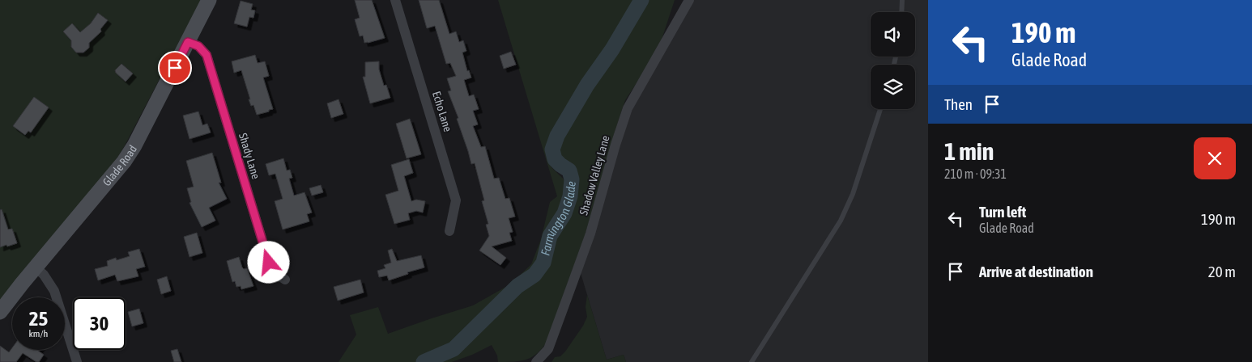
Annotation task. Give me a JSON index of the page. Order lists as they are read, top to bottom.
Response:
{
  "streets": {
    "street": [
      "Echo Lane",
      "Shady Lane",
      "Glade Road",
      "Shadow Valley Lane"
    ]
  },
  "crossings": [
    ["Shady Lane", "Glade Road"]
  ],
  "water": ["Farmington Glade"],
  "page": {
    "turn": ["190 m", "Glade Road"],
    "then": "Then",
    "heading": ["1 min", "210 m · 09:31"],
    "list": [
      {
        "name": "Turn left",
        "note": "Glade Road",
        "value": "190 m"
      },
      {
        "name": "Arrive at destination",
        "value": "20 m"
      }
    ],
    "speed": "25 km/h",
    "limit": "30"
  }
}
